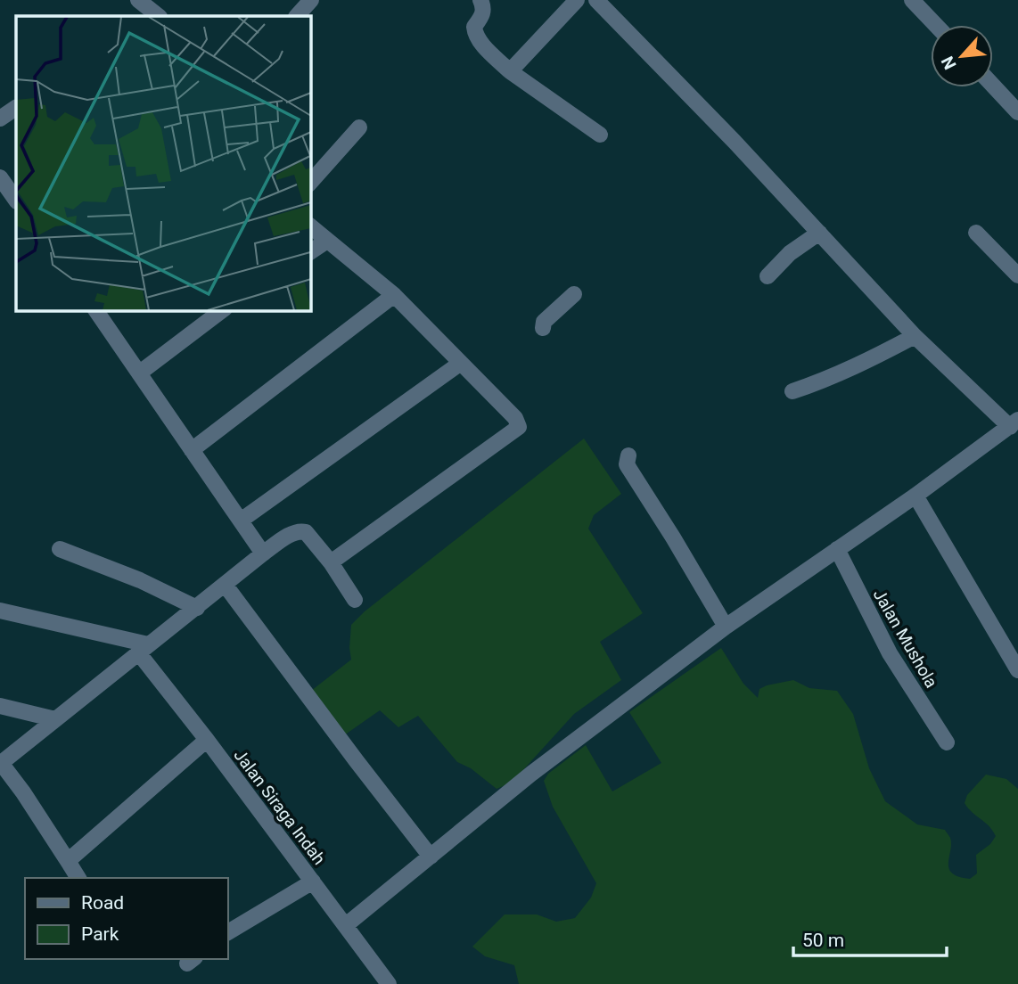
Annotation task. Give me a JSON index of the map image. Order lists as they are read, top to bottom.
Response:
{
  "streets": {
    "street": ["Jalan Mushola", "Jalan Siraga Indah"]
  },
  "legend": ["Road", "Park"],
  "scale_bar": "50 m",
  "north": "bottom left"
}
